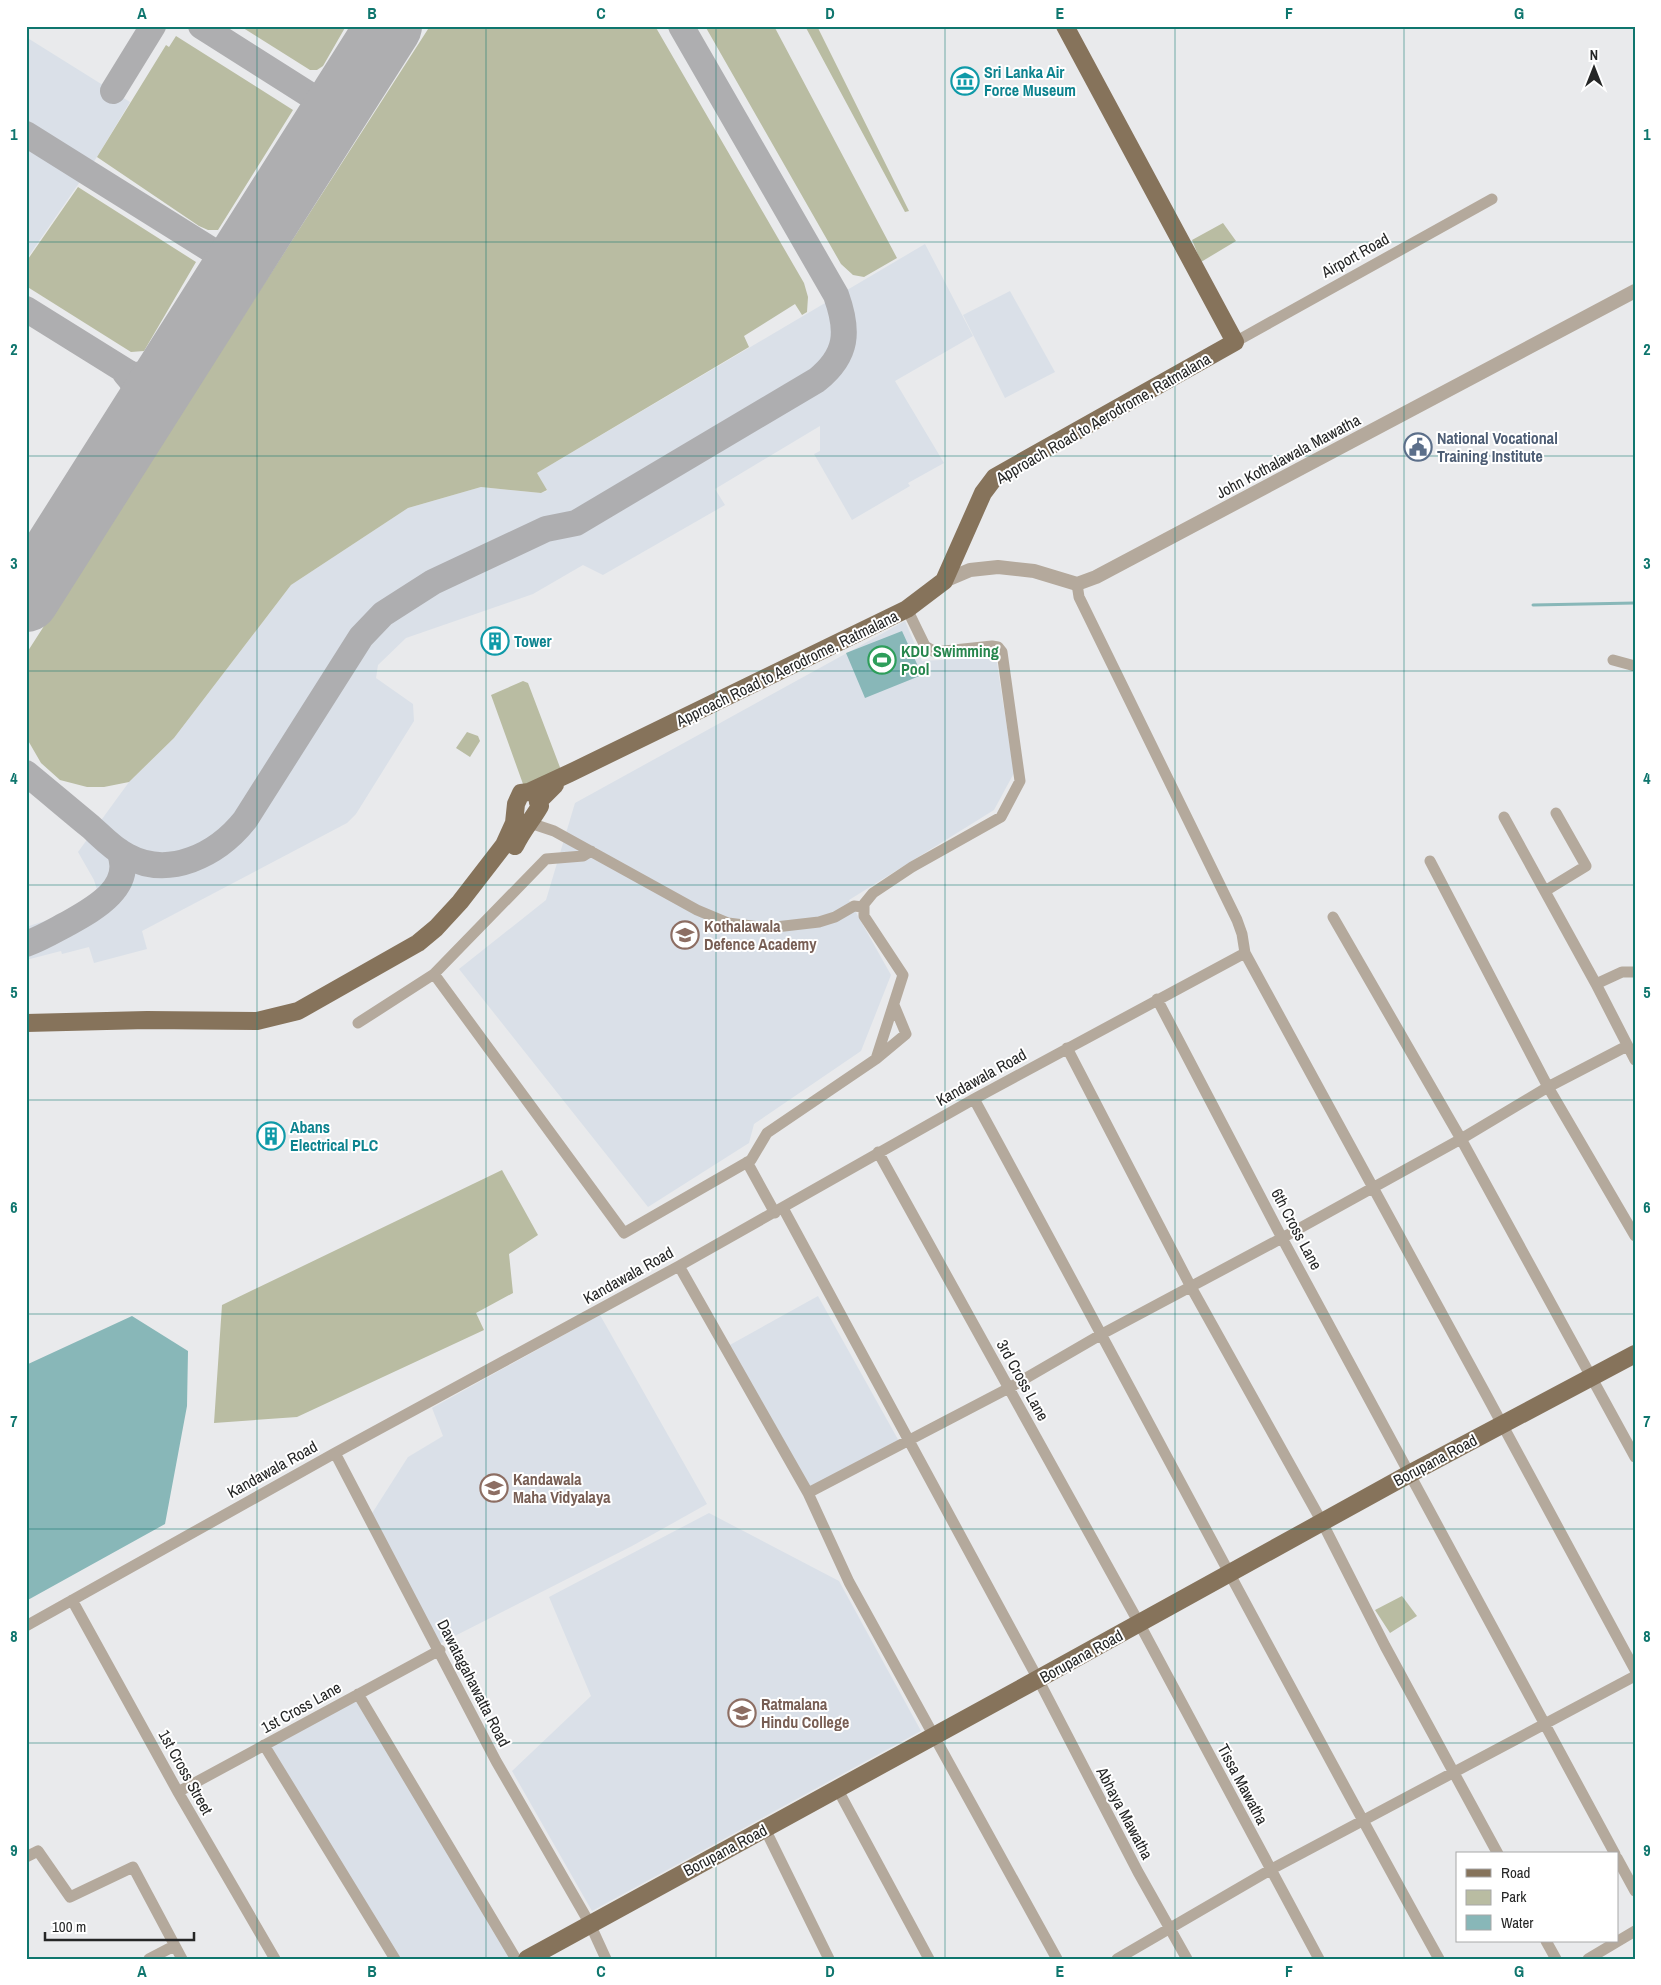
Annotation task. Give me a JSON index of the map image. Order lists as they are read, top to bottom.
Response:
{
  "streets": {
    "main road": ["Approach Road to Aerodrome, Ratmalana", "Borupana Road"],
    "street": [
      "Airport Road",
      "John Kothalawala Mawatha",
      "Kandawala Road",
      "6th Cross Lane",
      "3rd Cross Lane",
      "Dawatagahawatta Road",
      "1st Cross Lane",
      "1st Cross Street",
      "Tissa Mawatha",
      "Abhaya Mawatha"
    ]
  },
  "crossings": [
    ["Airport Road", "Approach Road to Aerodrome, Ratmalana"],
    ["Kandawala Road", "6th Cross Lane"],
    ["Kandawala Road", "3rd Cross Lane"],
    ["Kandawala Road", "Dawatagahawatta Road"],
    ["Kandawala Road", "1st Cross Street"],
    ["Kandawala Road", "Abhaya Mawatha"],
    ["6th Cross Lane", "Borupana Road"],
    ["3rd Cross Lane", "Borupana Road"],
    ["3rd Cross Lane", "Tissa Mawatha"],
    ["Borupana Road", "Dawatagahawatta Road"],
    ["Borupana Road", "Tissa Mawatha"],
    ["Borupana Road", "Abhaya Mawatha"],
    ["Dawatagahawatta Road", "1st Cross Lane"],
    ["1st Cross Lane", "1st Cross Street"]
  ],
  "places": {
    "museum": ["Sri Lanka Air Force Museum"],
    "public building": ["National Vocational Training Institute"],
    "building": ["Tower", "Abans Electrical PLC"],
    "sports": ["KDU Swimming Pool"],
    "school or university": ["Kothalawala Defence Academy", "Kandawala Maha Vidyalaya", "Ratmalana Hindu College"]
  },
  "legend": ["Road", "Park", "Water"],
  "scale_bar": "100 m",
  "north": "top",
  "grid": {
    "columns": [
      "A",
      "B",
      "C",
      "D",
      "E",
      "F",
      "G"
    ],
    "rows": [
      "1",
      "2",
      "3",
      "4",
      "5",
      "6",
      "7",
      "8",
      "9"
    ]
  }
}
